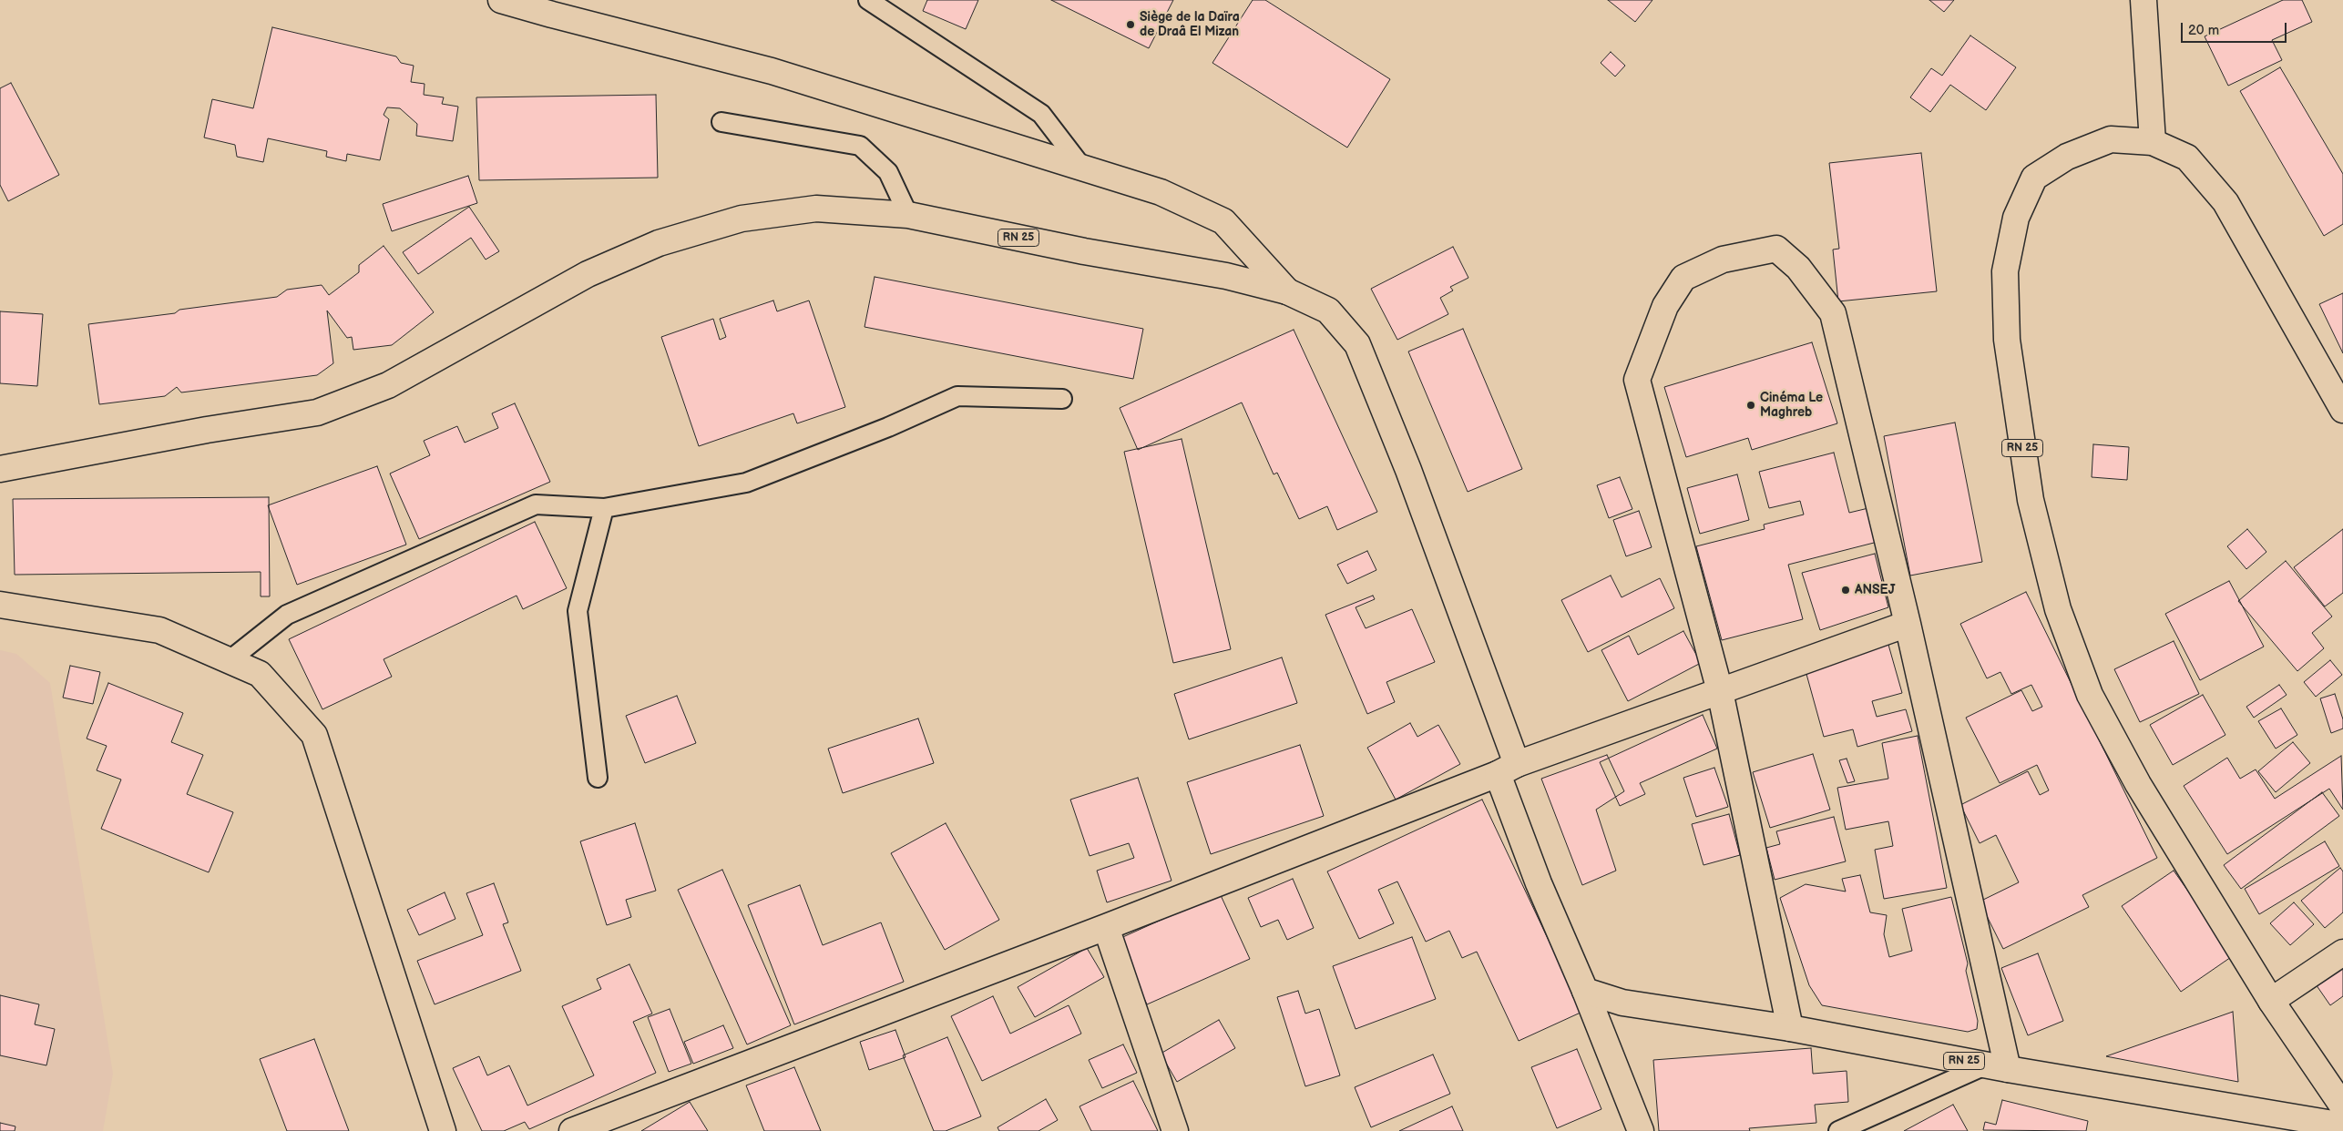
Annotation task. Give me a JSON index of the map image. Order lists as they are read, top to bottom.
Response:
{
  "streets": {
    "street": ["RN 25"]
  },
  "places": ["Siège de la Daïra de Draâ El Mizan", "Cinéma Le Maghreb", "ANSEJ"],
  "scale_bar": "20 m"
}
